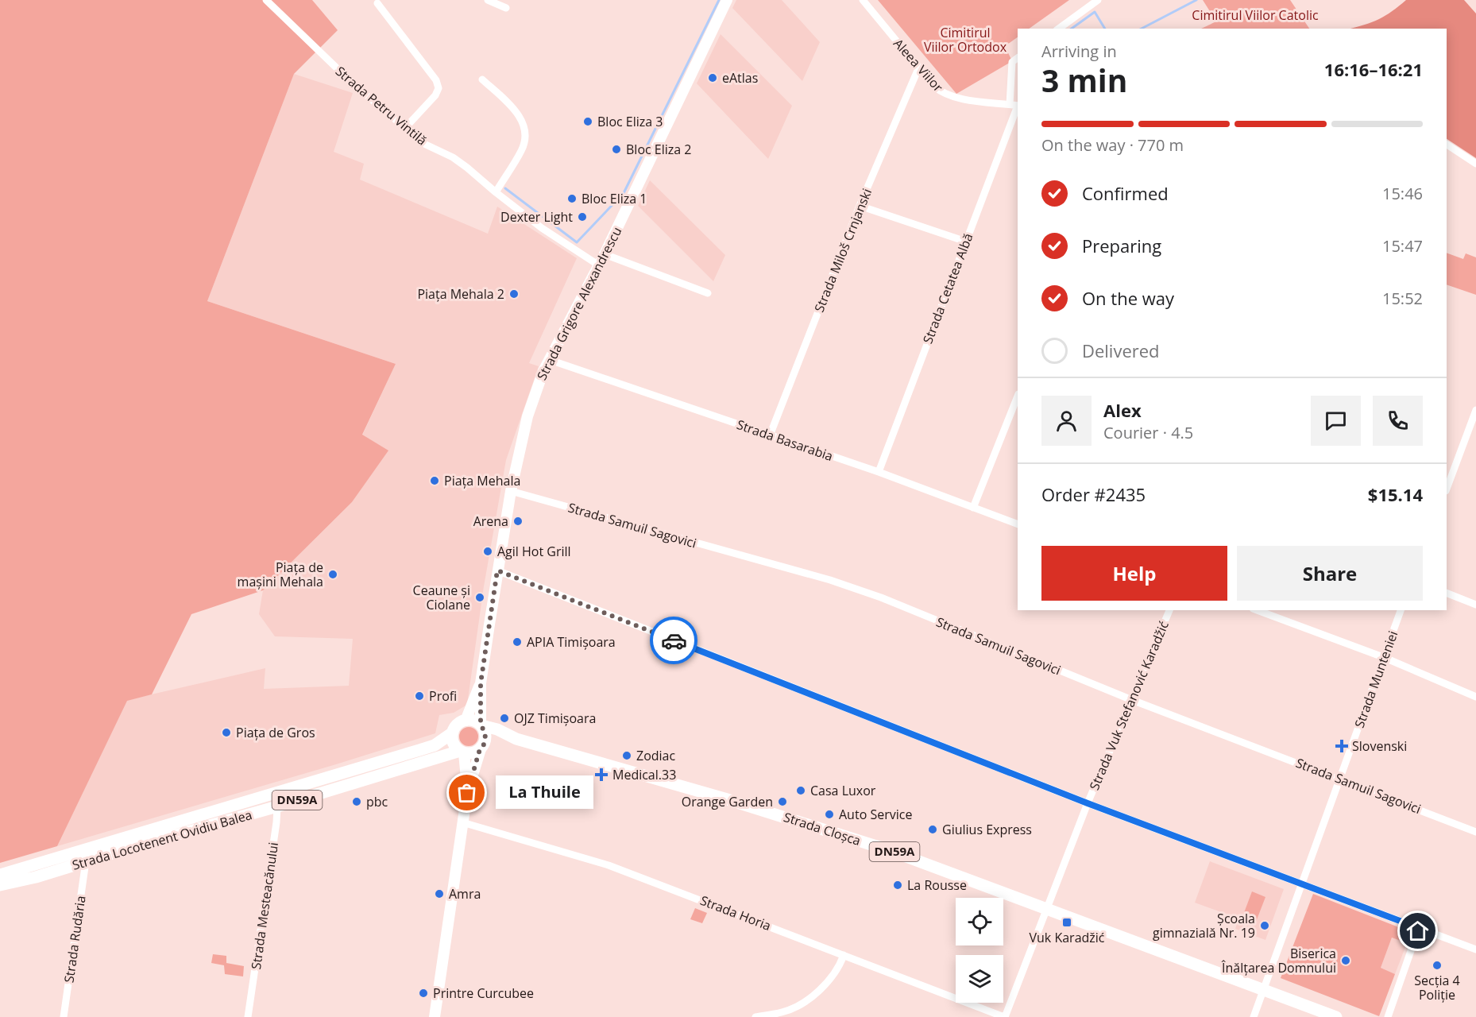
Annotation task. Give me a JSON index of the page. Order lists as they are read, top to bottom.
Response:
{
  "streets": {
    "main road": ["DN59A", "Strada Cloșca", "Strada Locotenent Ovidiu Balea"],
    "street": [
      "Aleea Viilor",
      "Strada Petru Vintilă",
      "Strada Miloš Crnjanski",
      "Strada Cetatea Albă",
      "Strada Grigore Alexandrescu",
      "Strada Basarabia",
      "Strada Samuil Sagovici",
      "Strada Munteniei",
      "Strada Vuk Stefanović Karadžić",
      "Strada Mesteacănului",
      "Strada Horia",
      "Strada Rudăria"
    ]
  },
  "crossings": [
    ["Aleea Viilor", "Strada Miloš Crnjanski"],
    ["Aleea Viilor", "Strada Cetatea Albă"],
    ["Strada Petru Vintilă", "Strada Grigore Alexandrescu"],
    ["Strada Miloš Crnjanski", "Strada Basarabia"],
    ["Strada Cetatea Albă", "Strada Basarabia"],
    ["Strada Grigore Alexandrescu", "Strada Basarabia"],
    ["Strada Grigore Alexandrescu", "Strada Samuil Sagovici"],
    ["Strada Grigore Alexandrescu", "DN59A"],
    ["Strada Grigore Alexandrescu", "Strada Cloșca"],
    ["Strada Grigore Alexandrescu", "Strada Locotenent Ovidiu Balea"],
    ["Strada Samuil Sagovici", "Strada Munteniei"],
    ["Strada Samuil Sagovici", "Strada Vuk Stefanović Karadžić"],
    ["Strada Munteniei", "Strada Cloșca"],
    ["Strada Vuk Stefanović Karadžić", "Strada Cloșca"],
    ["Strada Vuk Stefanović Karadžić", "Strada Horia"],
    ["DN59A", "Strada Cloșca"],
    ["DN59A", "Strada Locotenent Ovidiu Balea"],
    ["Strada Cloșca", "Strada Locotenent Ovidiu Balea"],
    ["Strada Locotenent Ovidiu Balea", "Strada Mesteacănului"],
    ["Strada Locotenent Ovidiu Balea", "Strada Rudăria"]
  ],
  "parks": ["Cimitirul Viilor Catolic", "Cimitirul Viilor Ortodox"],
  "places": {
    "other": [
      "eAtlas",
      "Bloc Eliza 3",
      "Bloc Eliza 2",
      "Bloc Eliza 1",
      "Dexter Light",
      "Piața Mehala 2",
      "Piața Mehala",
      "Arena",
      "Agil Hot Grill",
      "Piața de mașini Mehala",
      "Ceaune și Ciolane",
      "APIA Timișoara",
      "Profi",
      "OJZ Timișoara",
      "Piața de Gros",
      "Zodiac",
      "Casa Luxor",
      "La Thuile",
      "pbc",
      "Orange Garden",
      "Auto Service",
      "Giulius Express",
      "La Rousse",
      "Amra",
      "Școala gimnazială Nr. 19",
      "Biserica Înălțarea Domnului",
      "Secția 4 Poliție",
      "Printre Curcubee"
    ],
    "health": ["Slovenski", "Medical.33"],
    "transit": ["Vuk Karadžić"]
  },
  "page": {
    "heading": ["3 min", "Arriving in", "16:16–16:21"],
    "panel": [
      "Alex",
      "Courier · 4.5",
      "Order #2435",
      "$15.14"
    ],
    "bar": "On the way · 770 m",
    "list": [
      ["Confirmed", "15:46"],
      ["Preparing", "15:47"],
      ["On the way", "15:52"],
      "Delivered"
    ],
    "buttons": ["Help", "Share"],
    "bubble": "La Thuile"
  }
}
